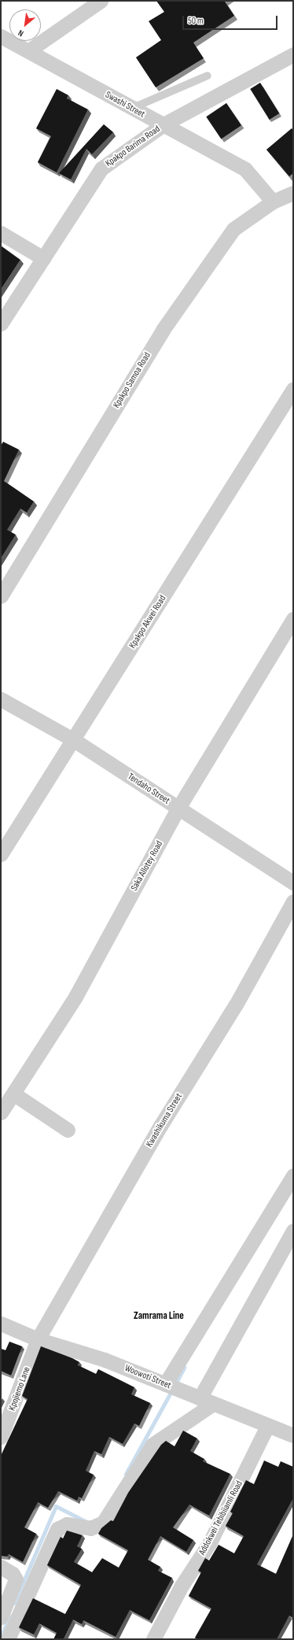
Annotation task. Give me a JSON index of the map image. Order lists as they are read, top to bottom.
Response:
{
  "streets": {
    "street": [
      "Swashi Street",
      "Kpakpo Barima Road",
      "Kpakpo Samoa Road",
      "Kpakpo Akwei Road",
      "Tendaho Street",
      "Saka Allotey Road",
      "Kwashikuma Street",
      "Woowoti Street",
      "Kpojiemo Lane",
      "Addokwei Tebibiiamli Road"
    ]
  },
  "crossings": [
    ["Swashi Street", "Kpakpo Barima Road"],
    ["Swashi Street", "Kpakpo Samoa Road"],
    ["Kpakpo Akwei Road", "Tendaho Street"],
    ["Tendaho Street", "Saka Allotey Road"],
    ["Kwashikuma Street", "Woowoti Street"],
    ["Kwashikuma Street", "Kpojiemo Lane"],
    ["Woowoti Street", "Kpojiemo Lane"],
    ["Woowoti Street", "Addokwei Tebibiiamli Road"]
  ],
  "districts": ["Zamrama Line"],
  "scale_bar": "50 m",
  "north": "bottom left"
}
